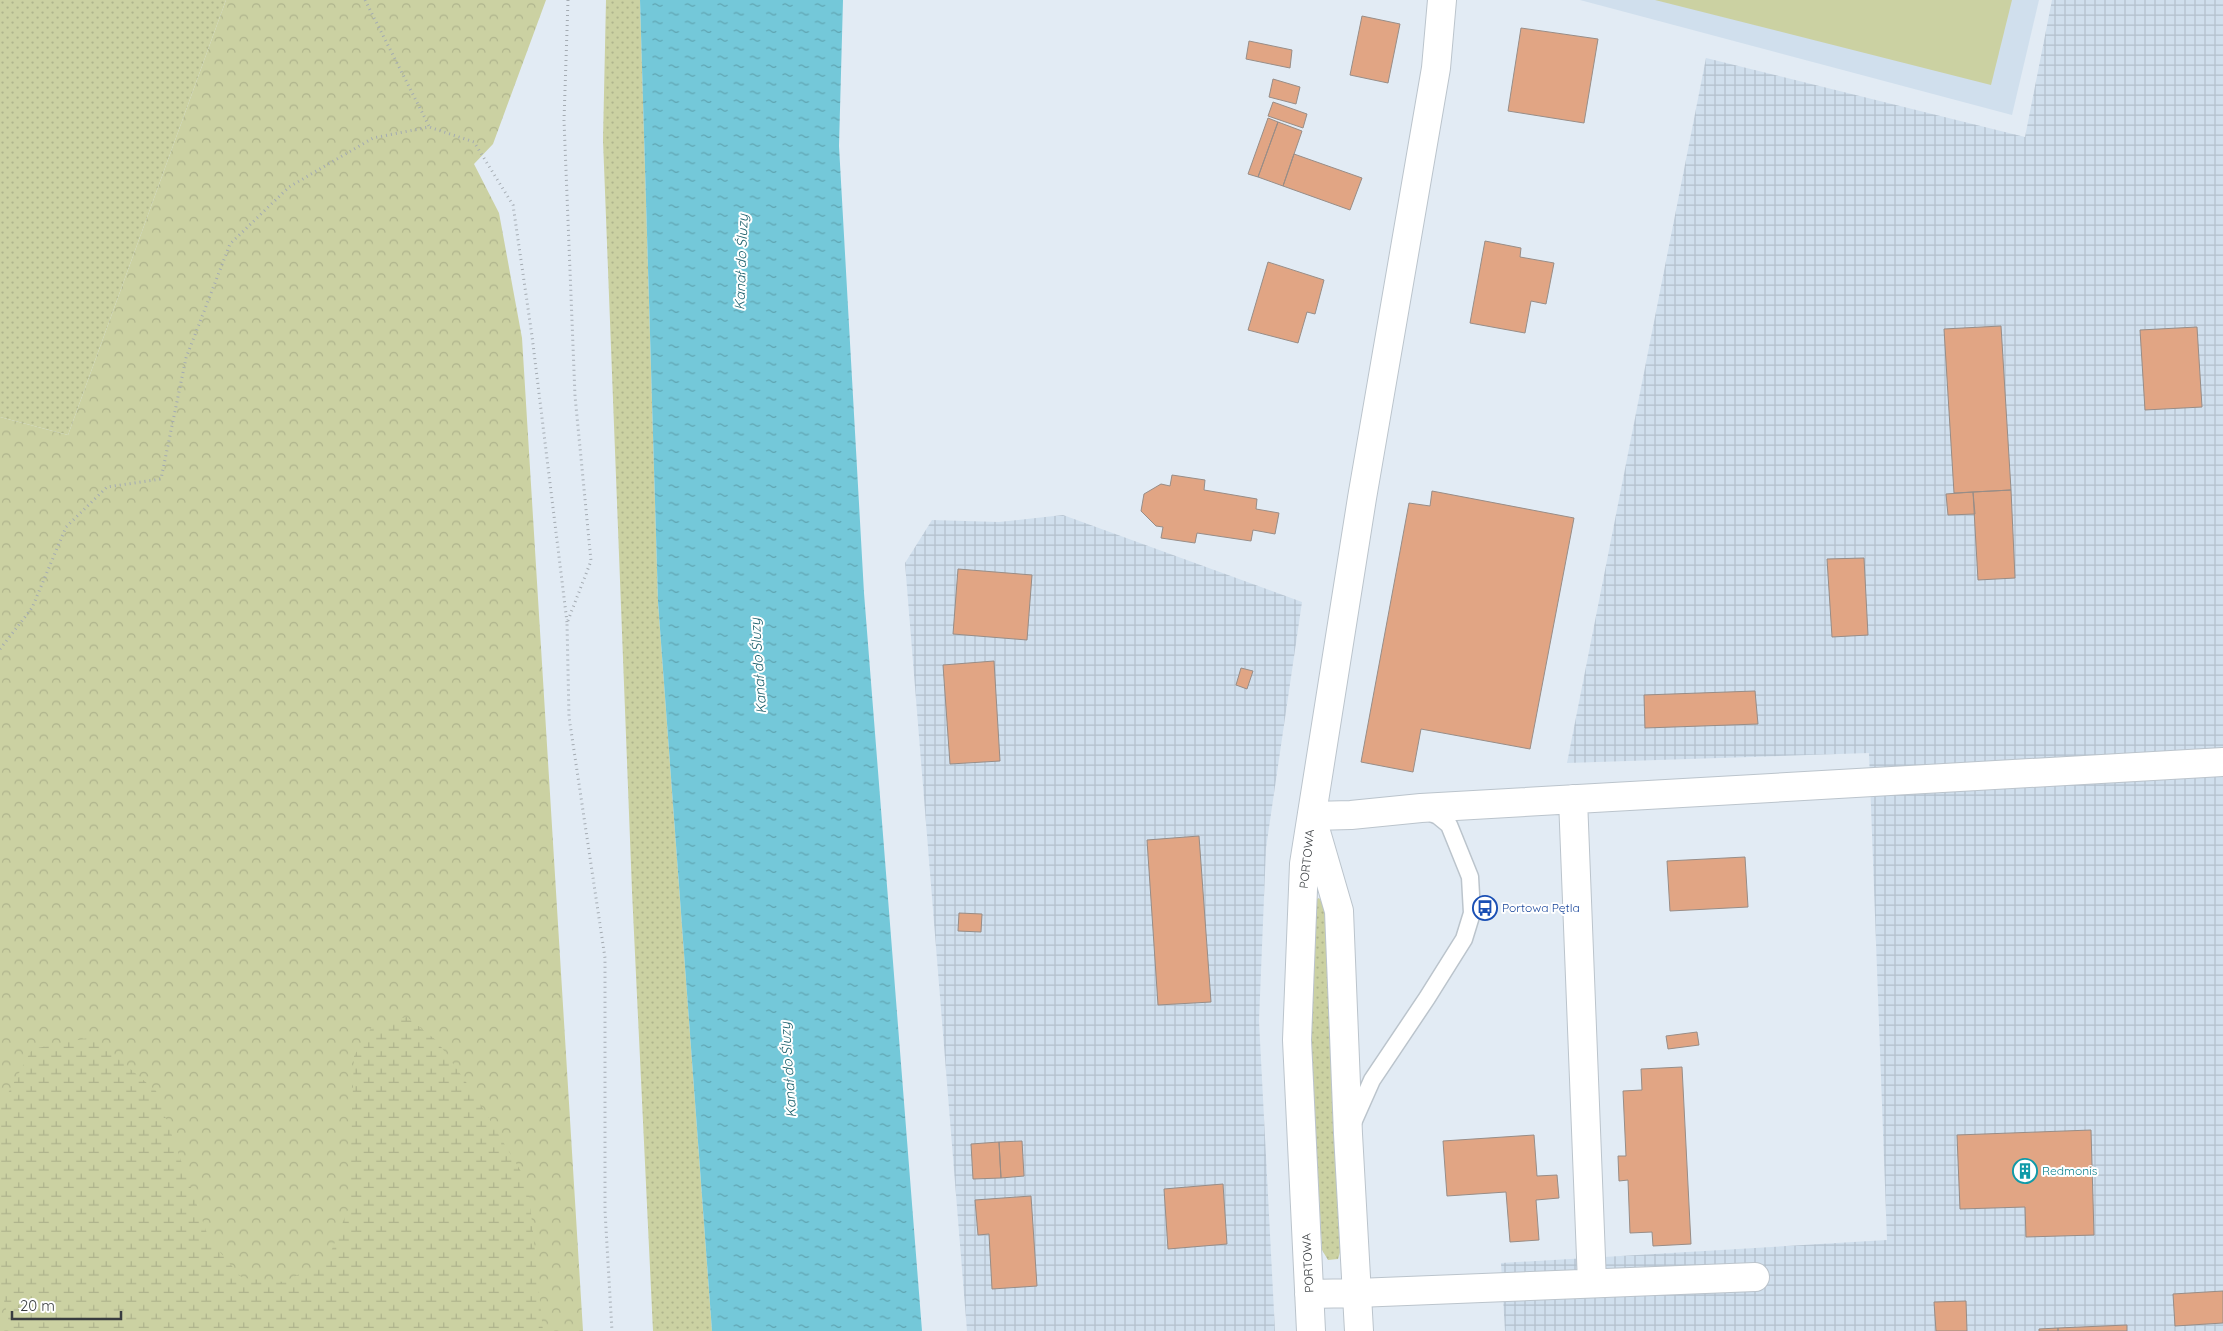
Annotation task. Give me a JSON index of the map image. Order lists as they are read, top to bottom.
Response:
{
  "streets": {
    "street": ["PORTOWA"]
  },
  "water": ["Kanał do Śluzy"],
  "places": {
    "bus stop": ["Portowa Pętla"],
    "building": ["Redmonis"]
  },
  "scale_bar": "20 m"
}
